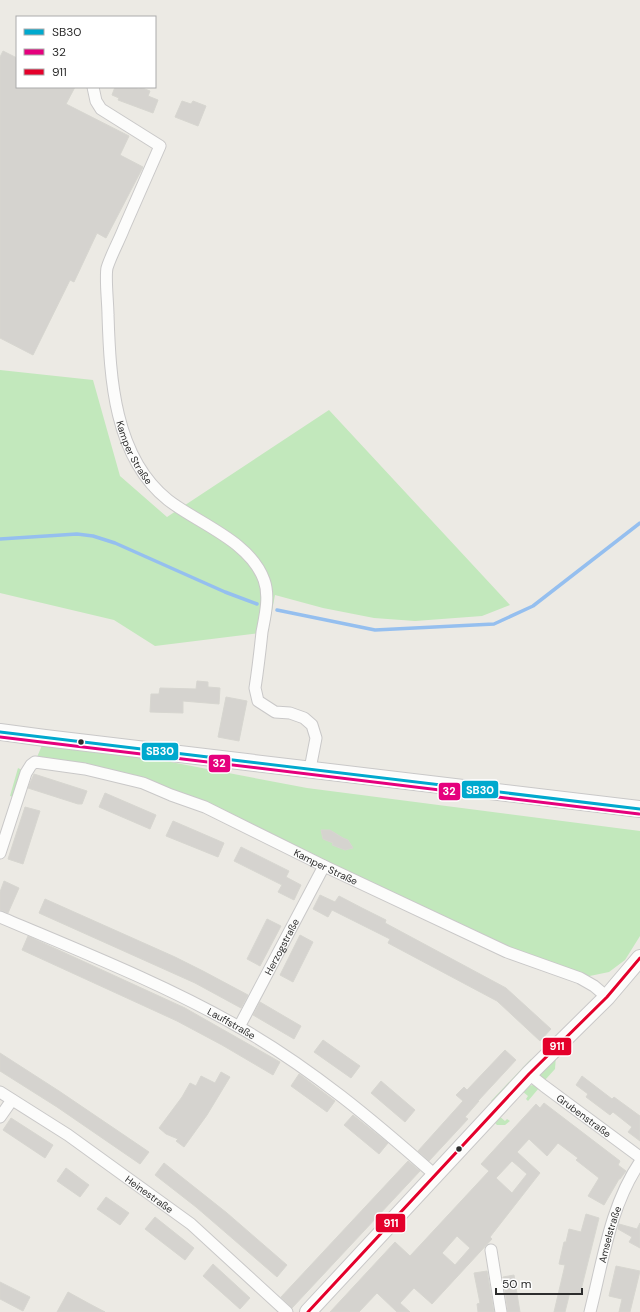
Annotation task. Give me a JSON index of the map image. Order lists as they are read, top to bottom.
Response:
{
  "streets": {
    "street": [
      "Kamper Straße",
      "Herzogstraße",
      "Lauffstraße",
      "Grubenstraße",
      "Heinestraße",
      "Amselstraße"
    ]
  },
  "crossings": [
    ["Kamper Straße", "Herzogstraße"],
    ["Herzogstraße", "Lauffstraße"]
  ],
  "lines": ["transit line SB30", "transit line 32", "transit line 911"],
  "legend": ["SB30", "32", "911"],
  "scale_bar": "50 m"
}
